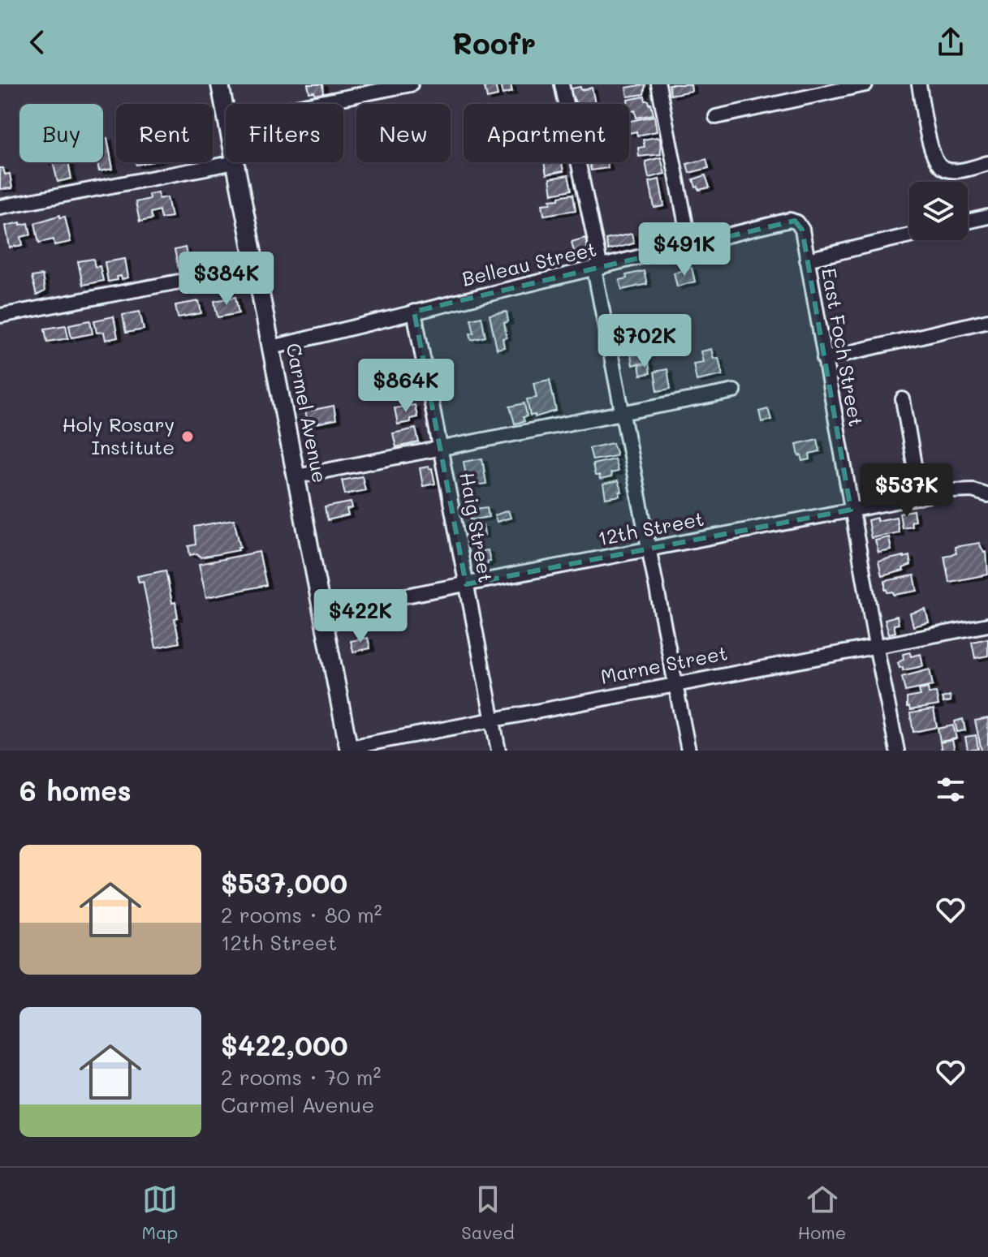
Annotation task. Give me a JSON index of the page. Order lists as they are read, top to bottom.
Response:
{
  "streets": {
    "main road": ["Carmel Avenue"],
    "street": [
      "Belleau Street",
      "East Foch Street",
      "Haig Street",
      "12th Street",
      "Marne Street"
    ]
  },
  "crossings": [
    ["Belleau Street", "East Foch Street"],
    ["Belleau Street", "Carmel Avenue"],
    ["Belleau Street", "Haig Street"],
    ["East Foch Street", "12th Street"],
    ["East Foch Street", "Marne Street"],
    ["Carmel Avenue", "12th Street"],
    ["Carmel Avenue", "Marne Street"],
    ["Haig Street", "12th Street"],
    ["Haig Street", "Marne Street"]
  ],
  "places": ["Holy Rosary Institute"],
  "page": {
    "header": "Roofr",
    "chip": [
      "Buy",
      "Rent",
      "Filters",
      "New",
      "Apartment"
    ],
    "price": [
      "$491K",
      "$384K",
      "$702K",
      "$864K",
      "$537K",
      "$422K"
    ],
    "heading": "6 homes",
    "list": [
      {
        "name": "$537,000",
        "note": "2 rooms · 80 m² · 12th Street"
      },
      {
        "name": "$422,000",
        "note": "2 rooms · 70 m² · Carmel Avenue"
      }
    ],
    "tabs": ["Map", "Saved", "Home"]
  }
}
